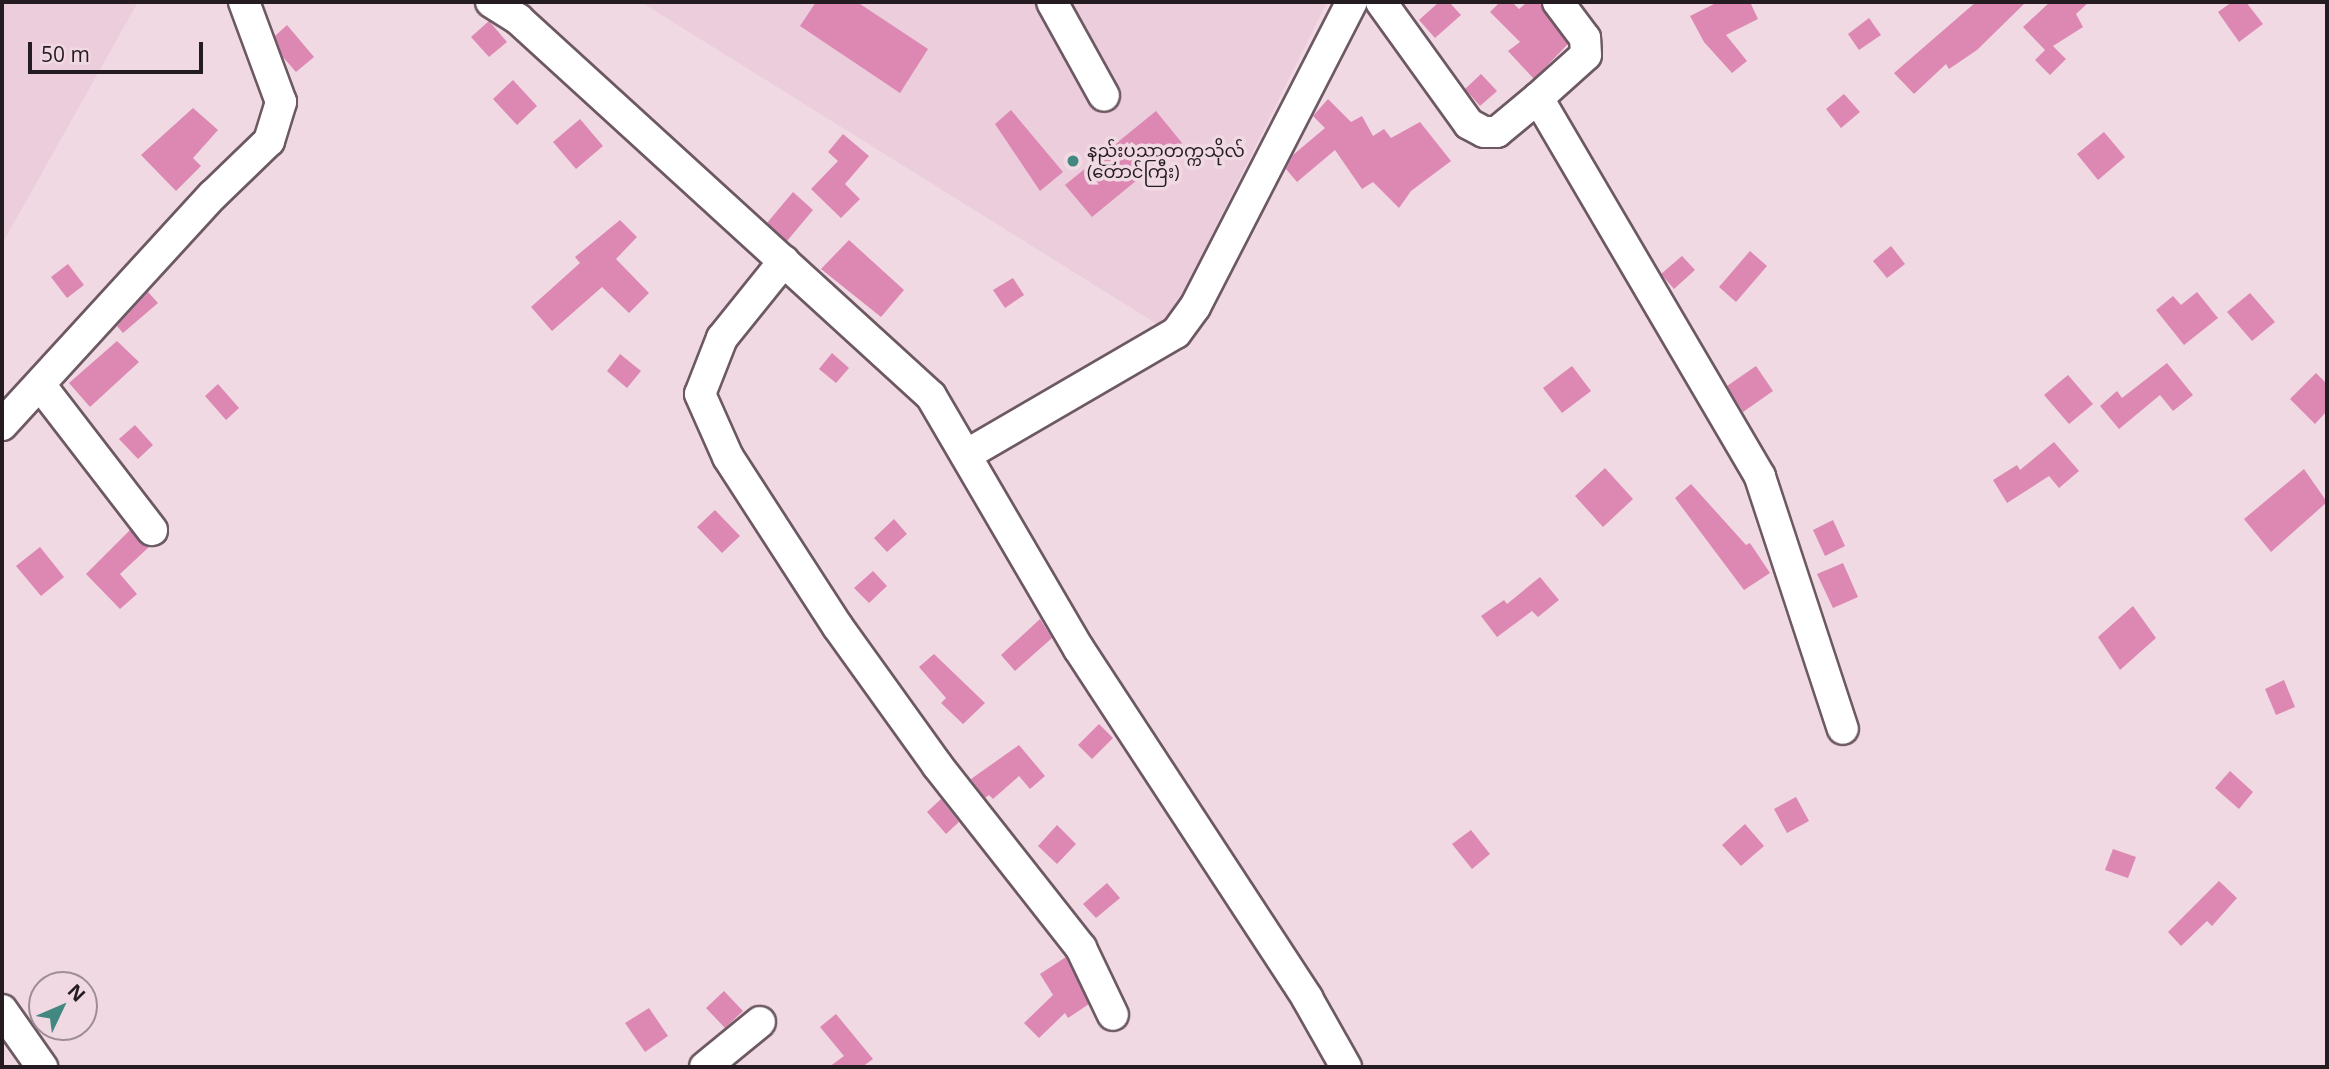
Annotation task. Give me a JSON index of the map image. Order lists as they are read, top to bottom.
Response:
{
  "places": ["နည်းပညာတက္ကသိုလ် (တောင်ကြီး)"],
  "scale_bar": "50 m",
  "north": "top right"
}
